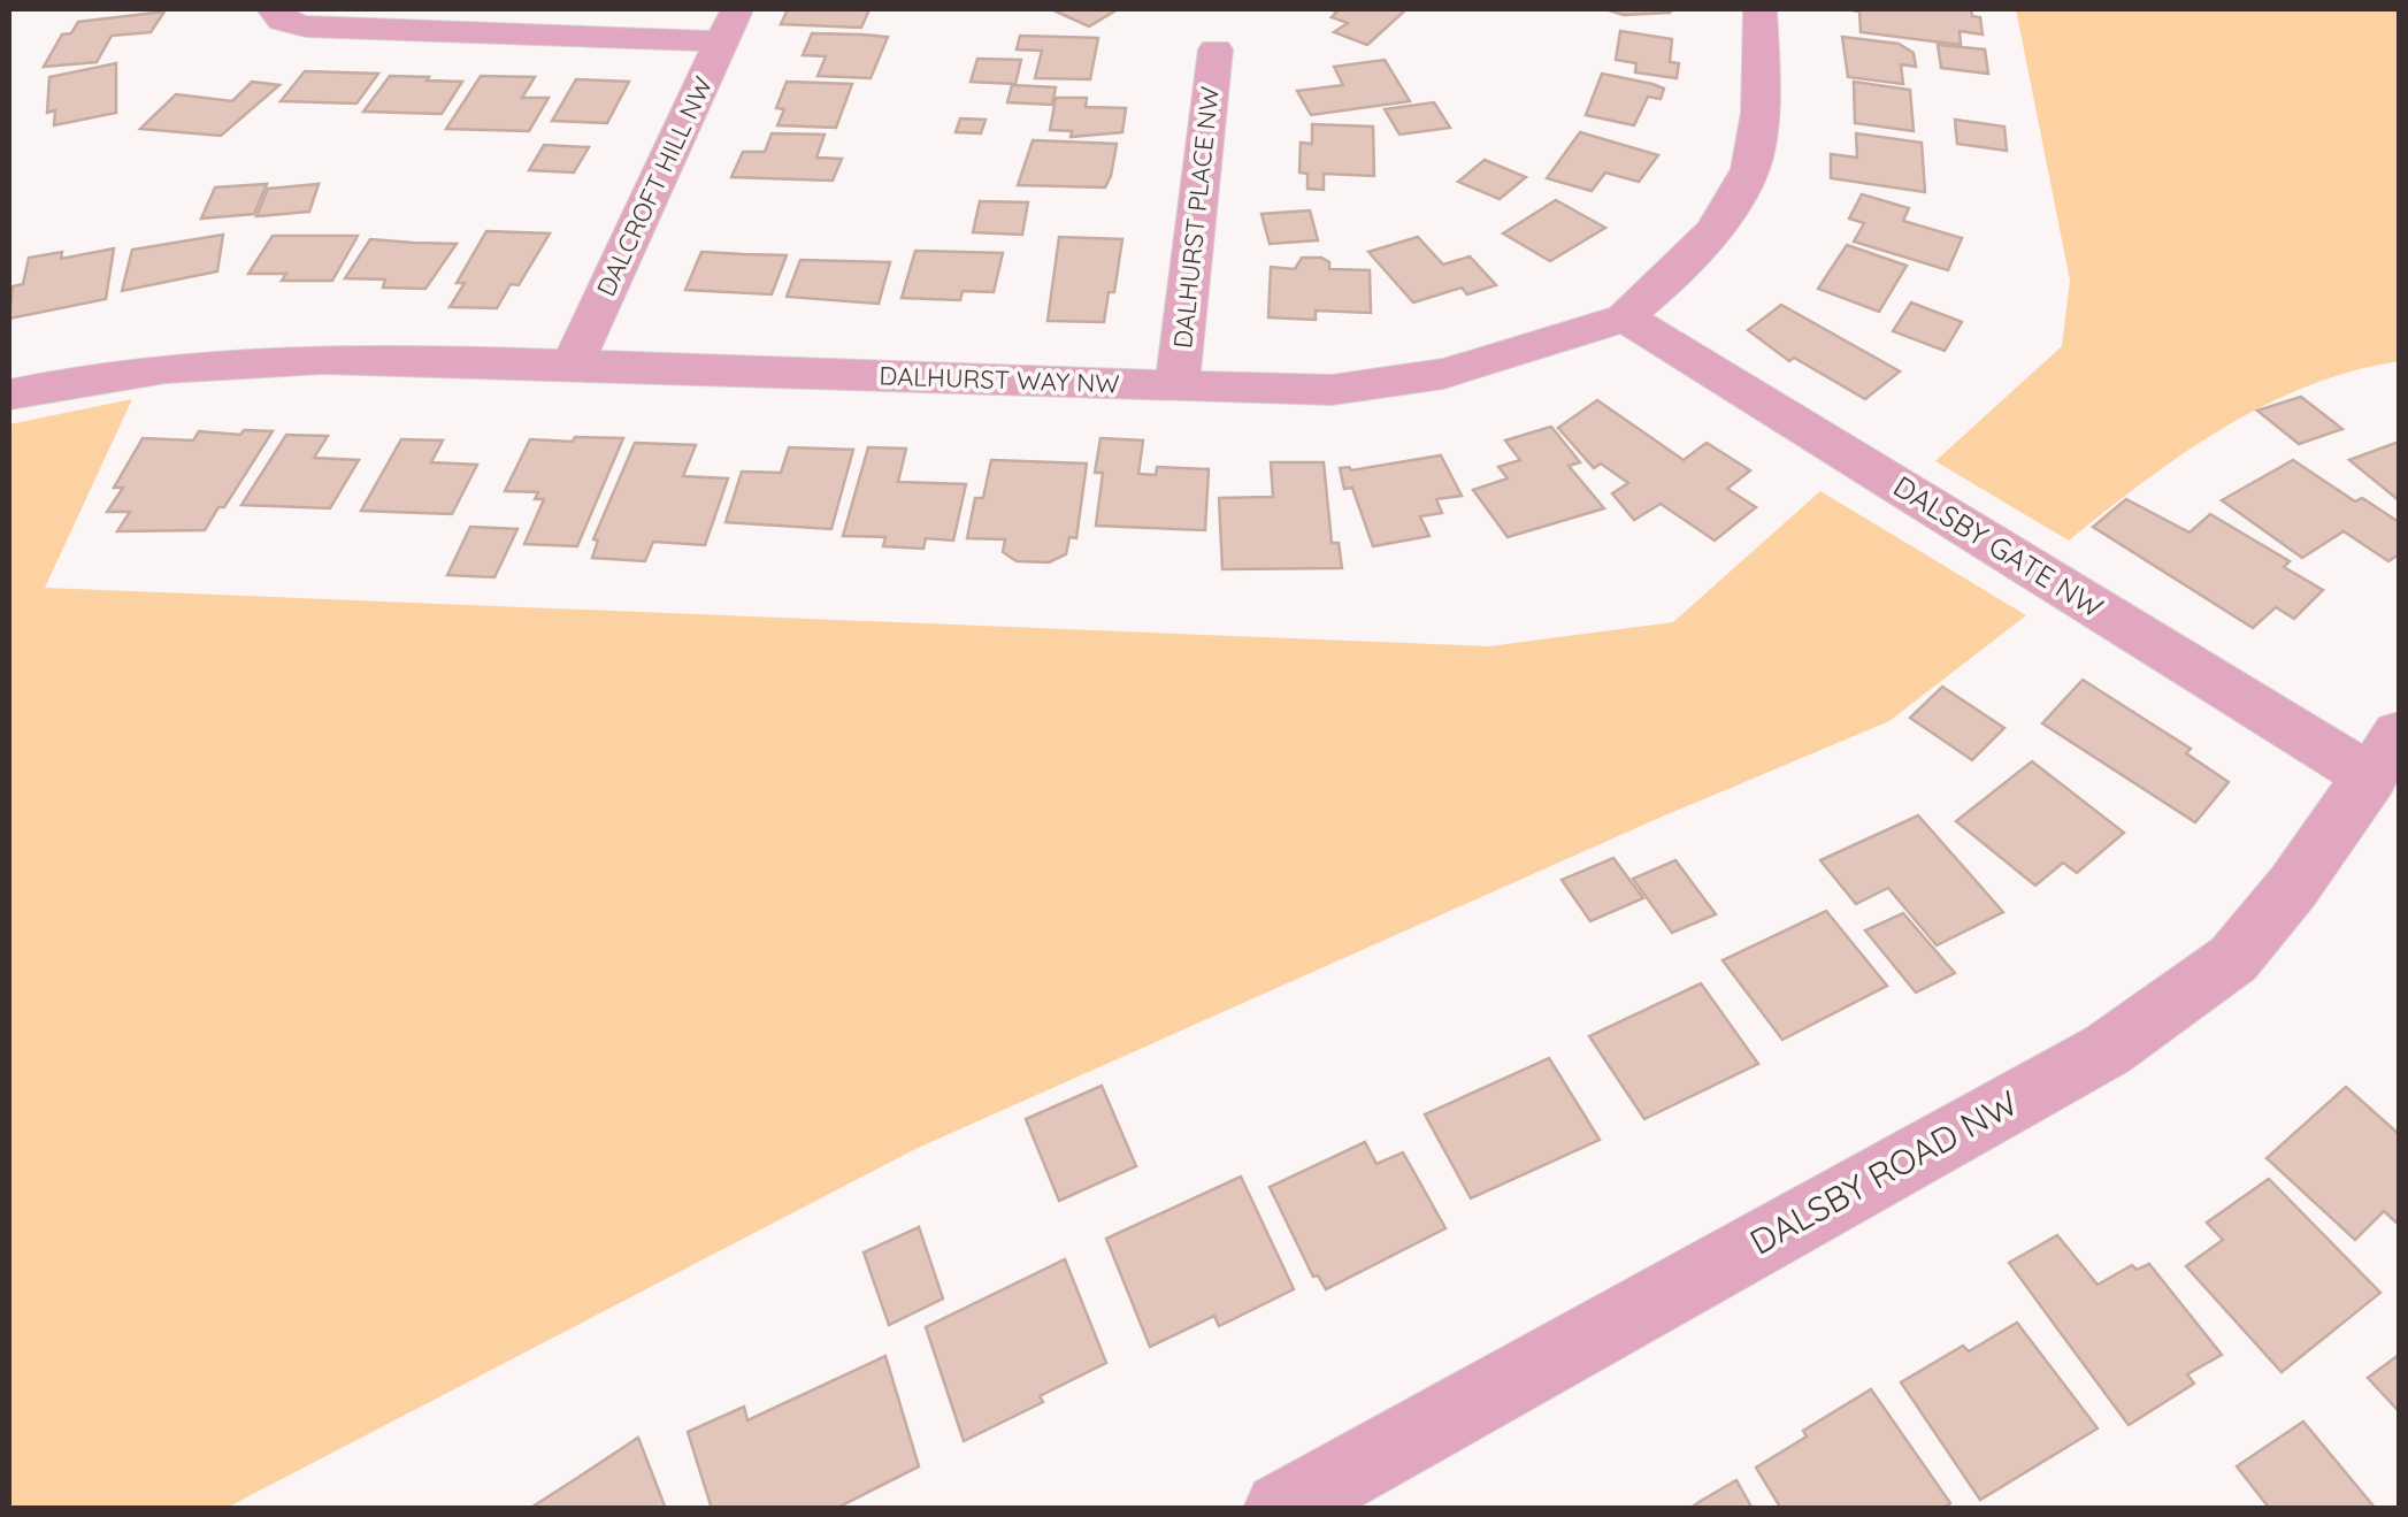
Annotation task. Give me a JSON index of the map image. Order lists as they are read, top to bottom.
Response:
{
  "streets": {
    "street": [
      "DALCROFT HILL NW",
      "DALHURST PLACE NW",
      "DALHURST WAY NW",
      "DALSBY GATE NW",
      "DALSBY ROAD NW"
    ]
  },
  "crossings": [
    ["DALCROFT HILL NW", "DALHURST WAY NW"],
    ["DALHURST PLACE NW", "DALHURST WAY NW"],
    ["DALHURST WAY NW", "DALSBY GATE NW"],
    ["DALSBY GATE NW", "DALSBY ROAD NW"]
  ]
}
